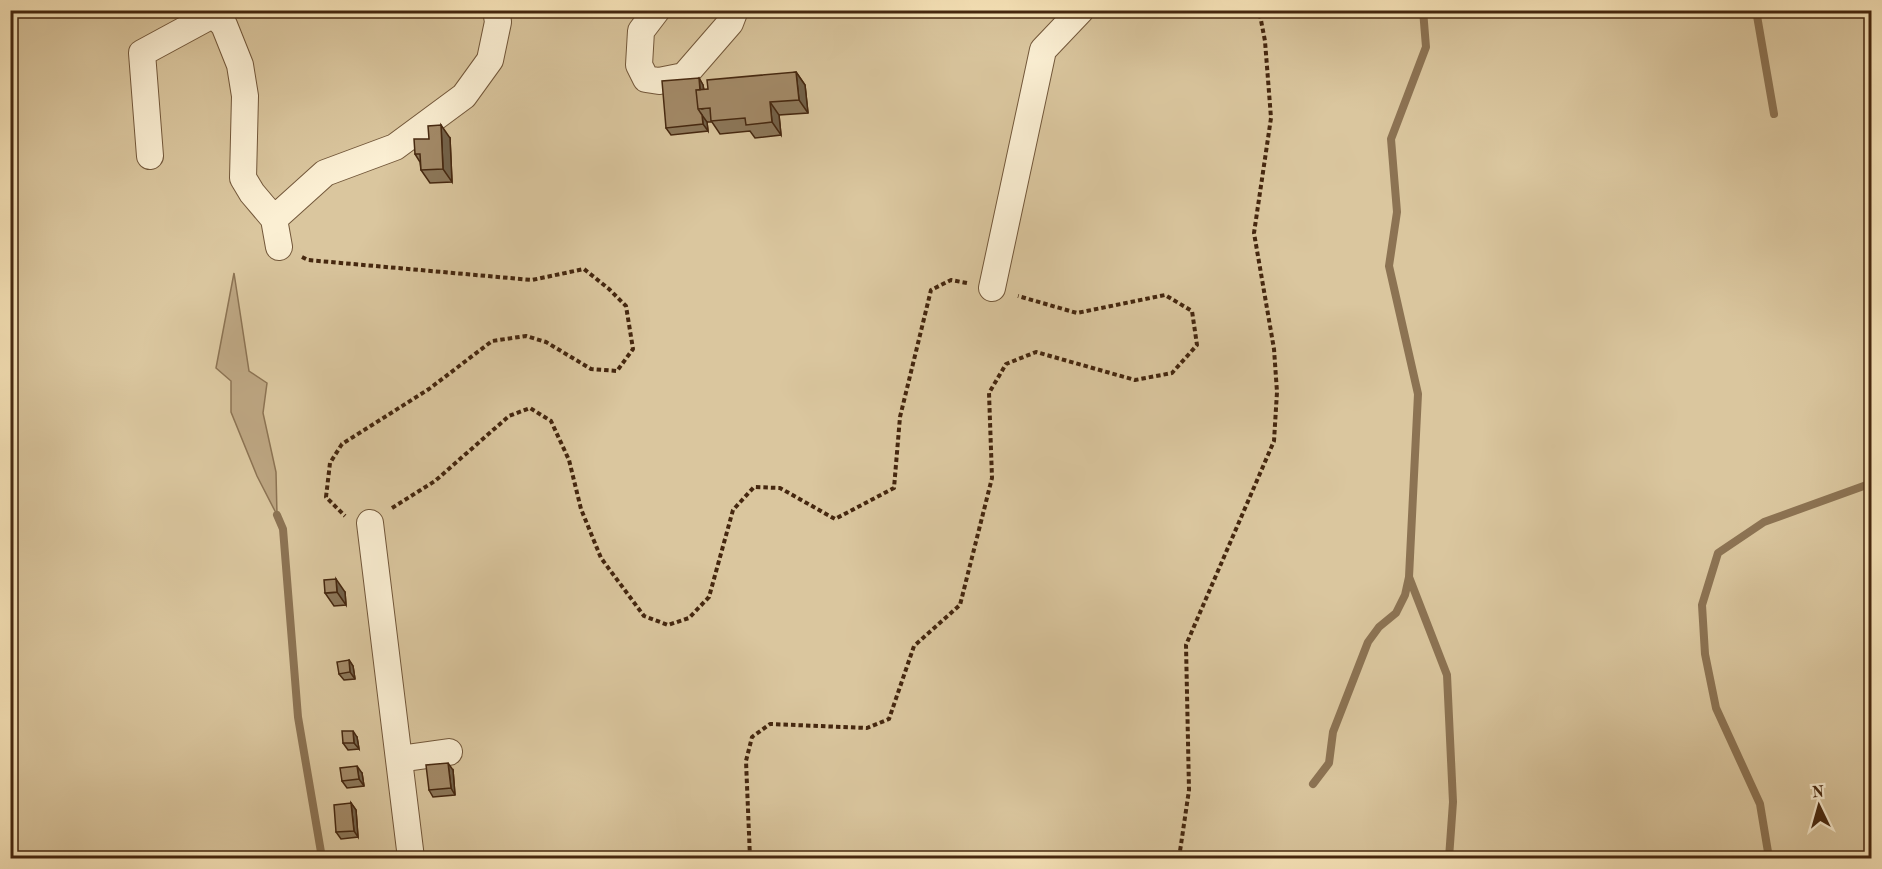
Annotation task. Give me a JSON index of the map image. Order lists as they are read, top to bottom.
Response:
{
  "north": "top"
}
